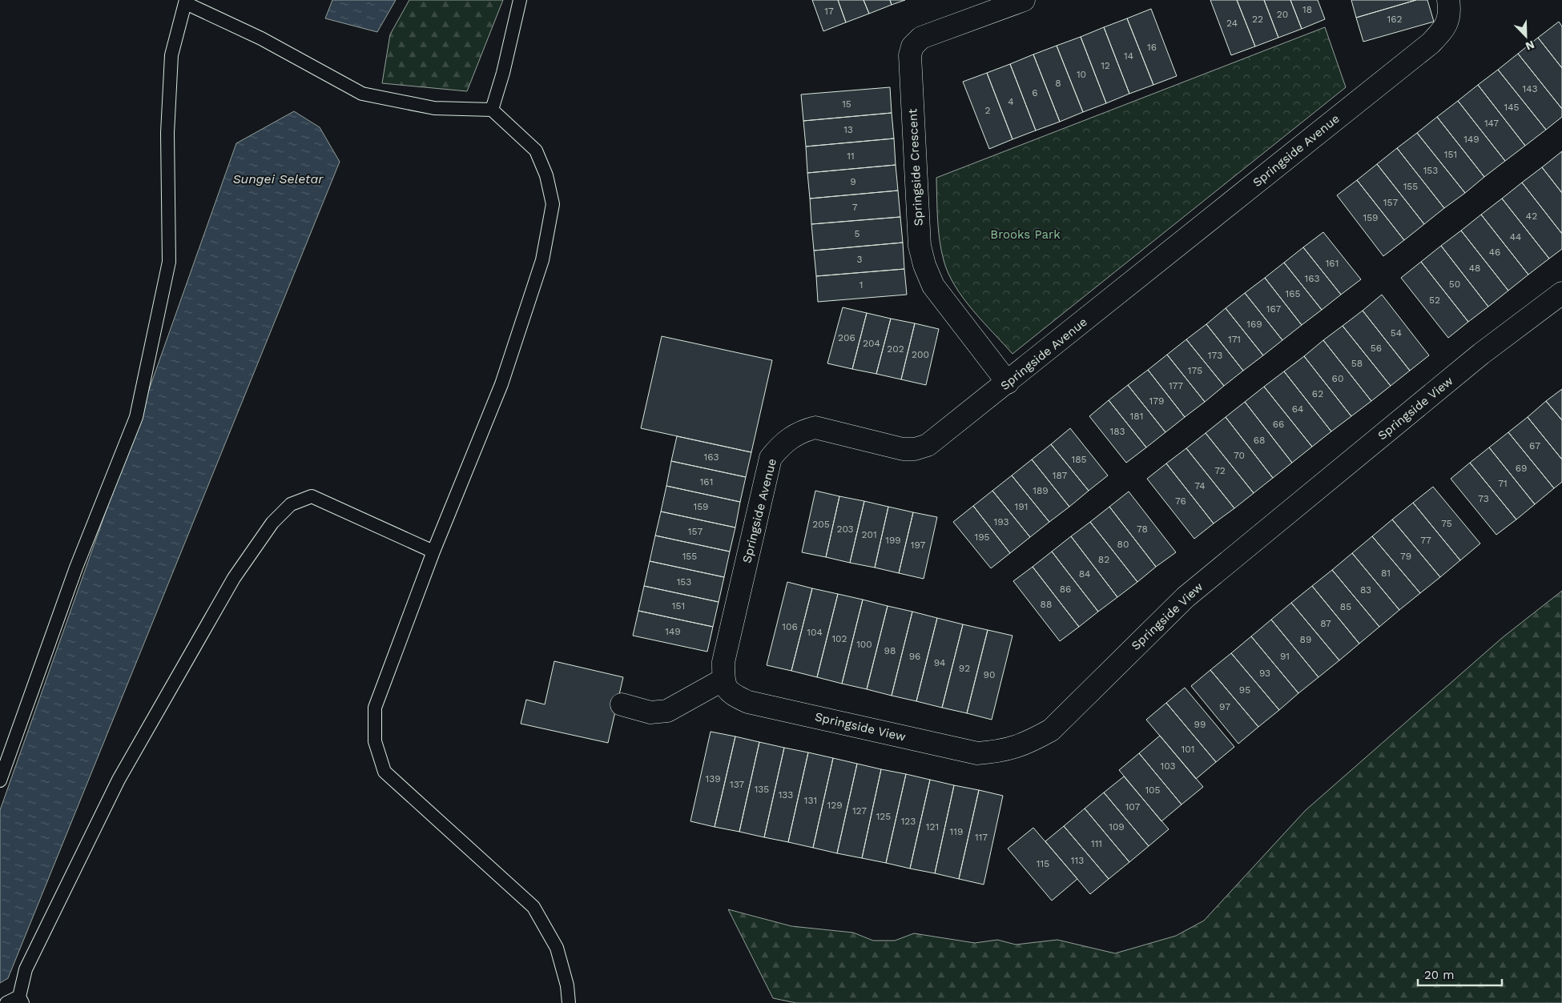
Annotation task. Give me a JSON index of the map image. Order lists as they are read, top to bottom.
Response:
{
  "streets": {
    "street": ["Springside Avenue", "Springside Crescent", "Springside View"]
  },
  "crossings": [
    ["Springside Avenue", "Springside Crescent"],
    ["Springside Avenue", "Springside View"]
  ],
  "water": ["Sungei Seletar"],
  "parks": ["Brooks Park"],
  "house_numbers": [
    "18",
    "17",
    "20",
    "22",
    "162",
    "24",
    "16",
    "14",
    "12",
    "10",
    "8",
    "143",
    "6",
    "4",
    "15",
    "145",
    "2",
    "147",
    "13",
    "149",
    "151",
    "11",
    "153",
    "9",
    "155",
    "157",
    "7",
    "42",
    "159",
    "5",
    "44",
    "46",
    "3",
    "161",
    "48",
    "163",
    "50",
    "1",
    "165",
    "52",
    "167",
    "169",
    "54",
    "206",
    "171",
    "204",
    "56",
    "202",
    "200",
    "173",
    "58",
    "175",
    "60",
    "177",
    "62",
    "179",
    "64",
    "181",
    "66",
    "183",
    "68",
    "67",
    "70",
    "163",
    "185",
    "69",
    "72",
    "187",
    "161",
    "71",
    "74",
    "189",
    "73",
    "76",
    "159",
    "191",
    "193",
    "75",
    "205",
    "203",
    "78",
    "157",
    "201",
    "195",
    "199",
    "77",
    "80",
    "197",
    "155",
    "79",
    "82",
    "81",
    "84",
    "153",
    "86",
    "83",
    "88",
    "151",
    "85",
    "87",
    "106",
    "149",
    "104",
    "102",
    "89",
    "100",
    "98",
    "96",
    "91",
    "94",
    "92",
    "93",
    "90",
    "95",
    "97",
    "99",
    "101",
    "103",
    "139",
    "137",
    "135",
    "105",
    "133",
    "131",
    "129",
    "107",
    "127",
    "125",
    "123",
    "121",
    "109",
    "119",
    "117",
    "111",
    "113",
    "115"
  ],
  "scale_bar": "20 m",
  "north": "bottom right"
}
